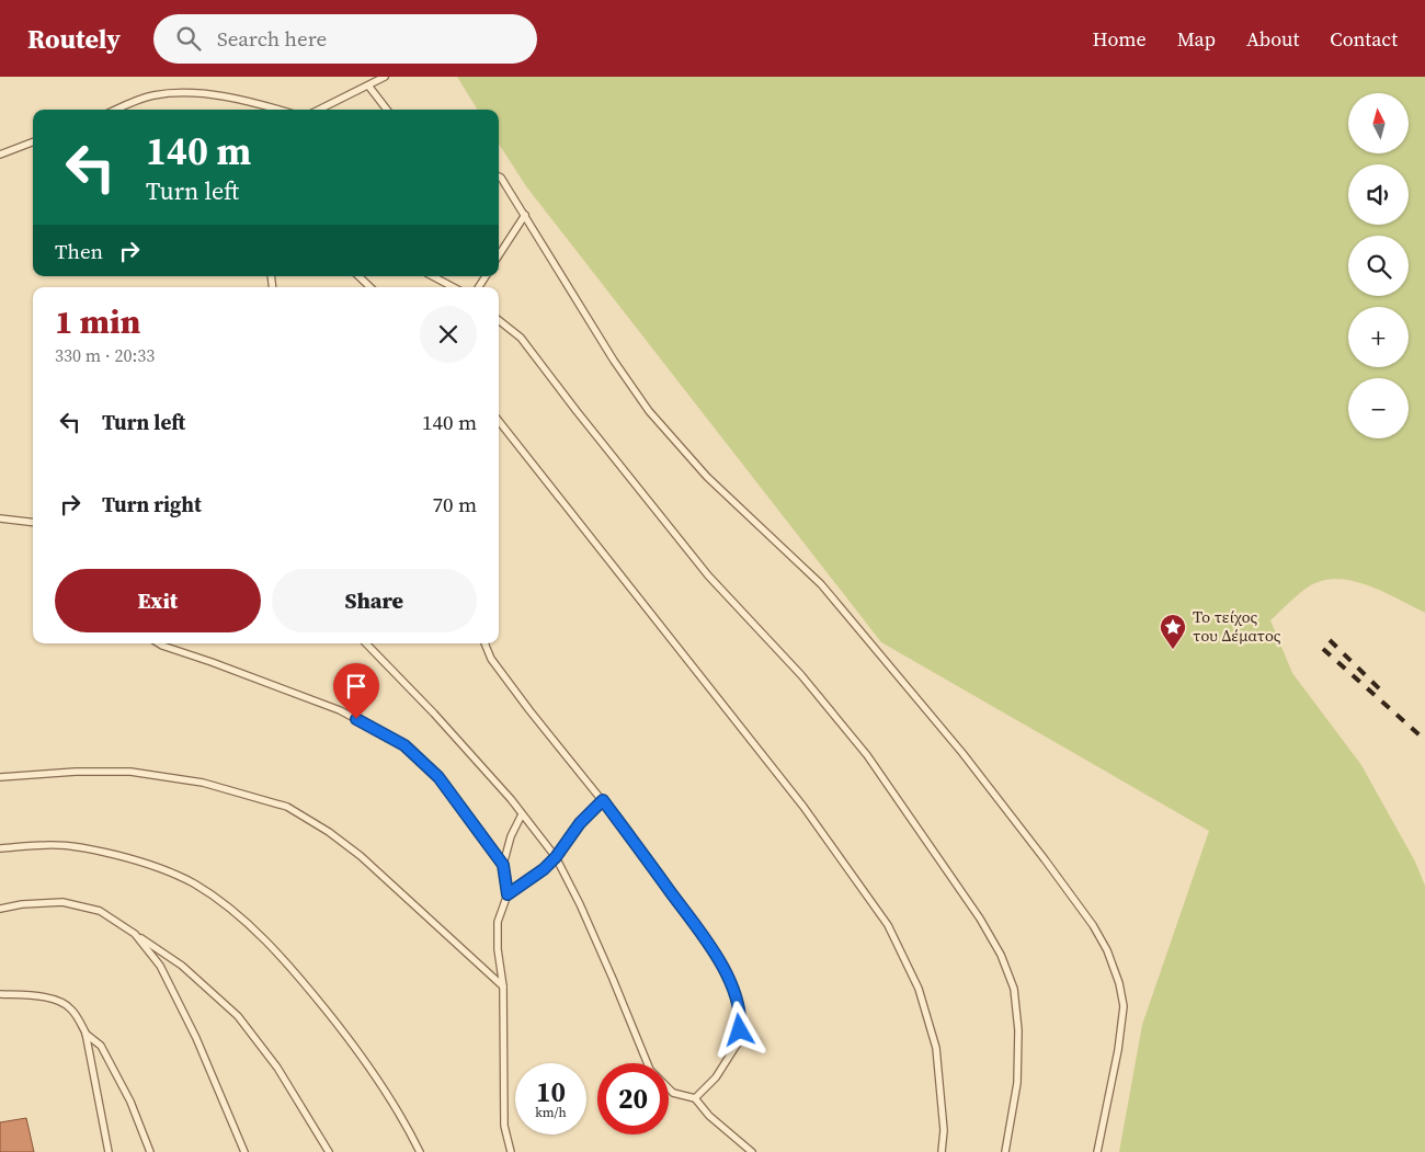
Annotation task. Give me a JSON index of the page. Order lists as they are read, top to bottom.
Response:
{
  "places": {
    "place": ["Το τείχος του Δέματος"]
  },
  "north": "top",
  "page": {
    "header": "Routely",
    "search": "Search here",
    "nav": [
      "Home",
      "Map",
      "About",
      "Contact"
    ],
    "map_buttons": ["+", "−"],
    "turn": ["140 m", "Turn left"],
    "then": "Then",
    "heading": ["1 min", "330 m · 20:33"],
    "list": [
      {
        "name": "Turn left",
        "value": "140 m"
      },
      {
        "name": "Turn right",
        "value": "70 m"
      }
    ],
    "buttons": ["Exit", "Share"],
    "speed": "10 km/h",
    "limit": "20"
  }
}
